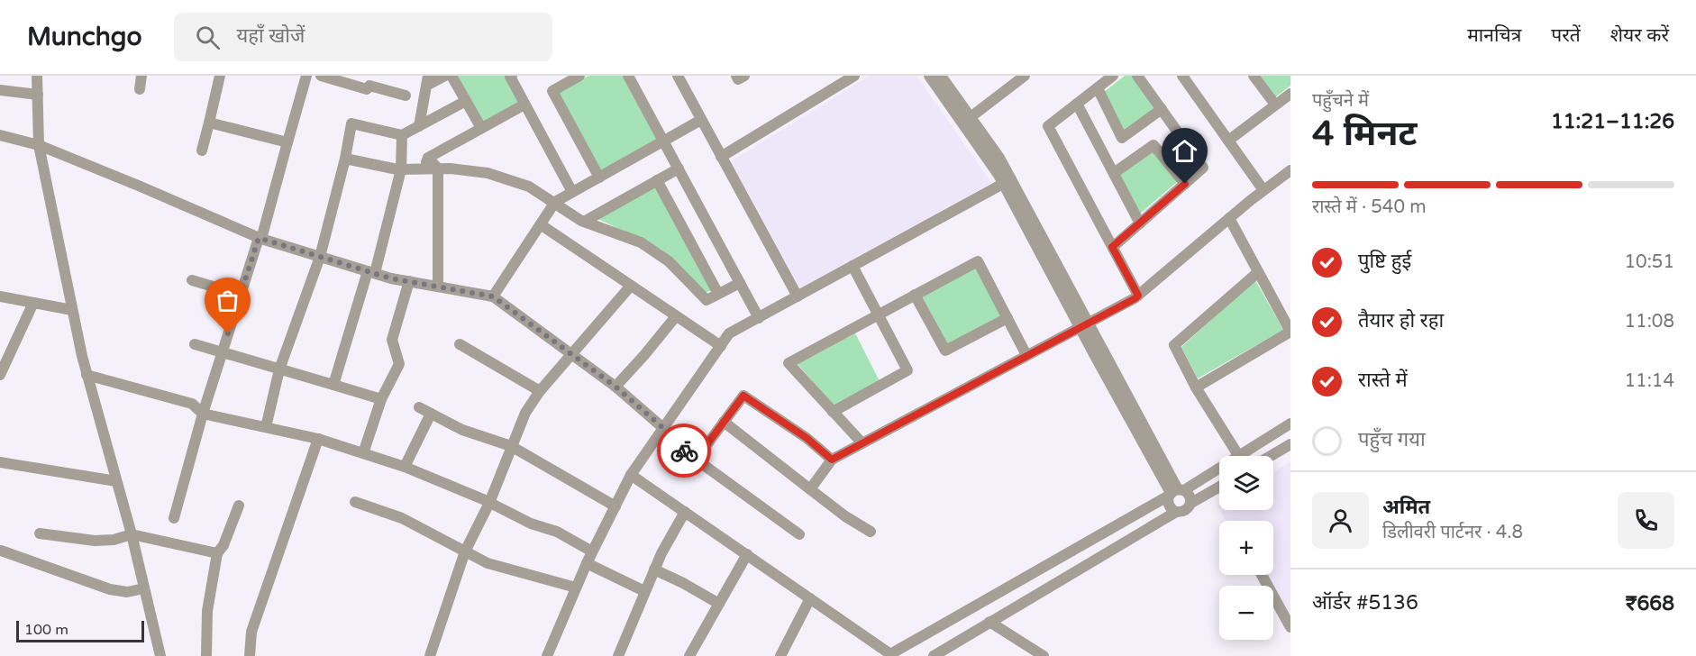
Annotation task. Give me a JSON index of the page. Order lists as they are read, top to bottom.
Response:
{
  "scale_bar": "100 m",
  "page": {
    "header": "Munchgo",
    "search": "यहाँ खोजें",
    "nav": ["मानचित्र", "परतें", "शेयर करें"],
    "heading": ["4 मिनट", "पहुँचने में", "11:21–11:26"],
    "panel": [
      "अमित",
      "डिलीवरी पार्टनर · 4.8",
      "ऑर्डर #5136",
      "₹668"
    ],
    "bar": "रास्ते में · 540 m",
    "list": [
      ["पुष्टि हुई", "10:51"],
      ["तैयार हो रहा", "11:08"],
      ["रास्ते में", "11:14"],
      "पहुँच गया"
    ],
    "map_buttons": ["+", "−"],
    "scale": "100 m"
  }
}
